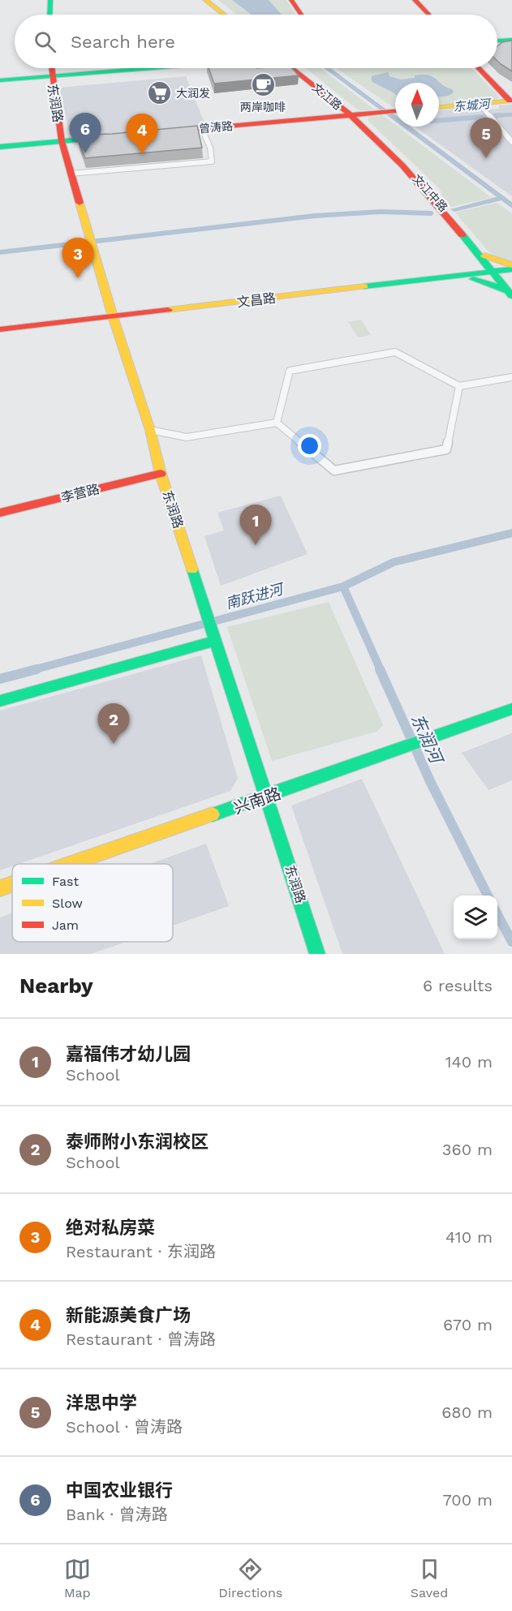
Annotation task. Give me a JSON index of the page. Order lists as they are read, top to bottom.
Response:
{
  "streets": {
    "street": [
      "文江路",
      "东润路",
      "曾涛路",
      "文江中路",
      "文昌路",
      "李营路",
      "兴南路"
    ]
  },
  "crossings": [
    ["文江路", "曾涛路"],
    ["文江路", "文江中路"],
    ["东润路", "文昌路"],
    ["东润路", "李营路"],
    ["东润路", "兴南路"],
    ["曾涛路", "文江中路"],
    ["文江中路", "文昌路"]
  ],
  "water": ["东城河", "南跃进河", "东润河"],
  "places": {
    "cafe": ["两岸咖啡"],
    "supermarket": ["大润发"]
  },
  "legend": ["Fast", "Slow", "Jam"],
  "north": "top",
  "page": {
    "search": "Search here",
    "pins": [
      "6",
      "4",
      "5",
      "3",
      "1",
      "2"
    ],
    "heading": ["Nearby", "6 results"],
    "list": [
      {
        "mark": "1",
        "name": "嘉福伟才幼儿园",
        "note": "School",
        "value": "140 m"
      },
      {
        "mark": "2",
        "name": "泰师附小东润校区",
        "note": "School",
        "value": "360 m"
      },
      {
        "mark": "3",
        "name": "绝对私房菜",
        "note": "Restaurant · 东润路",
        "value": "410 m"
      },
      {
        "mark": "4",
        "name": "新能源美食广场",
        "note": "Restaurant · 曾涛路",
        "value": "670 m"
      },
      {
        "mark": "5",
        "name": "洋思中学",
        "note": "School · 曾涛路",
        "value": "680 m"
      },
      {
        "mark": "6",
        "name": "中国农业银行",
        "note": "Bank · 曾涛路",
        "value": "700 m"
      }
    ],
    "nav": ["Map", "Directions", "Saved"]
  }
}
